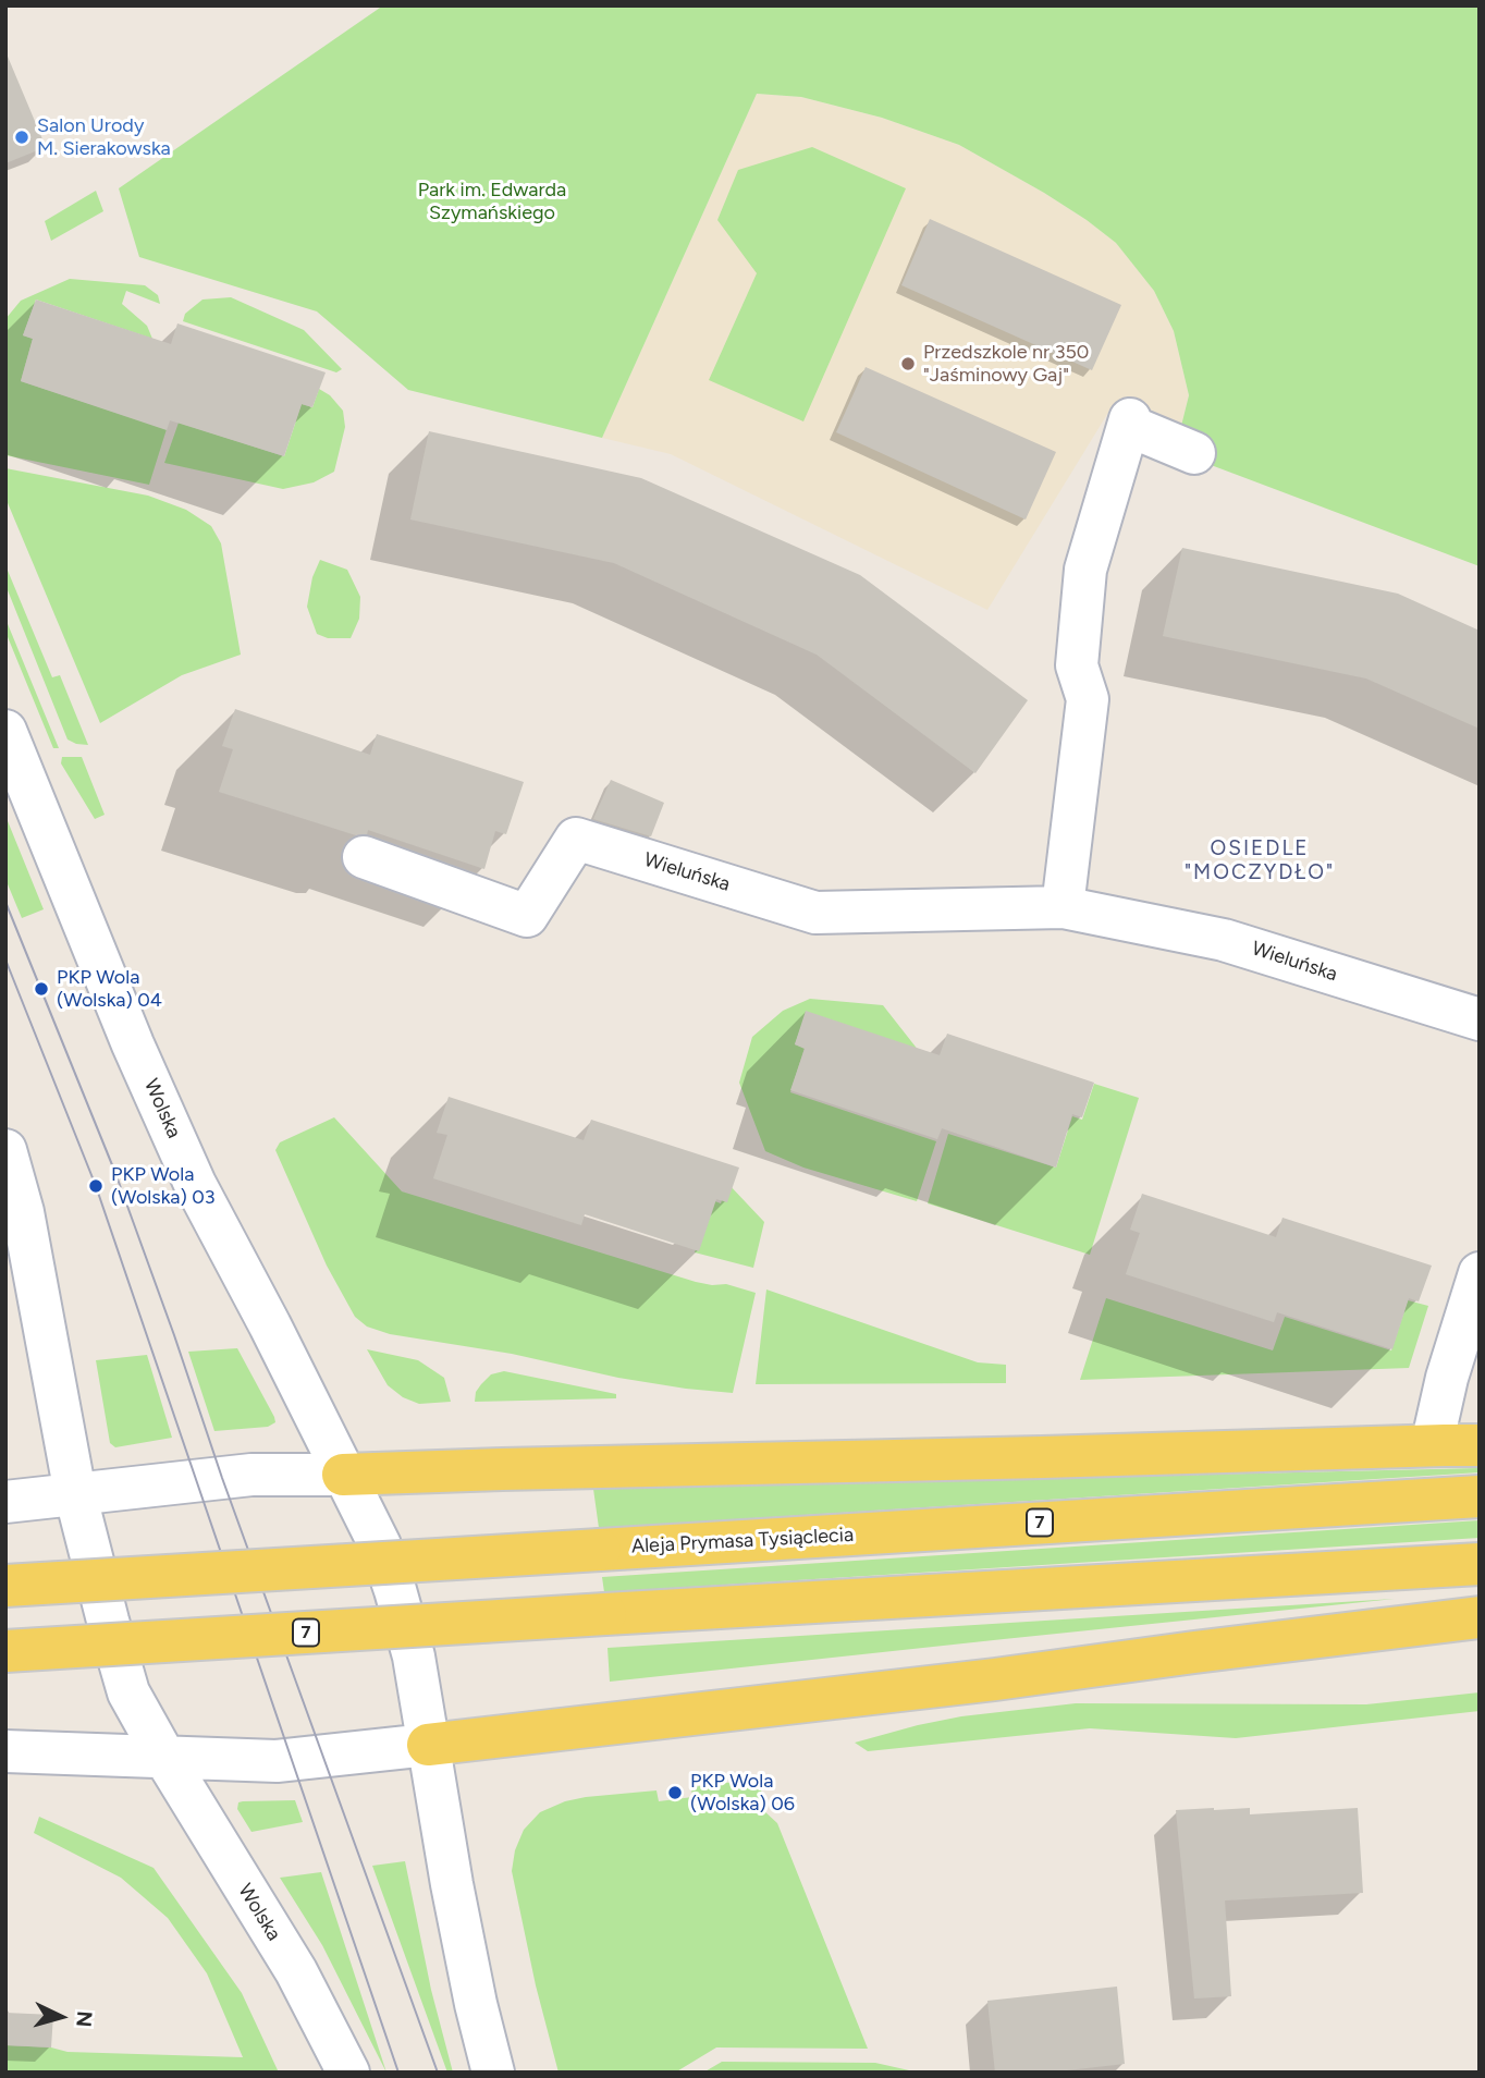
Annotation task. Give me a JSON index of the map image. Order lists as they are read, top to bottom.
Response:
{
  "streets": {
    "main road": [
      "Wieluńska",
      "Wolska",
      "7",
      "Aleja Prymasa Tysiąclecia"
    ]
  },
  "districts": ["OSIEDLE \"MOCZYDŁO\""],
  "parks": ["Park im. Edwarda Szymańskiego"],
  "places": [
    "Salon Urody M. Sierakowska",
    "Przedszkole nr 350 \"Jaśminowy Gaj\"",
    "PKP Wola (Wolska) 04",
    "PKP Wola (Wolska) 03",
    "PKP Wola (Wolska) 06"
  ],
  "north": "right"
}
